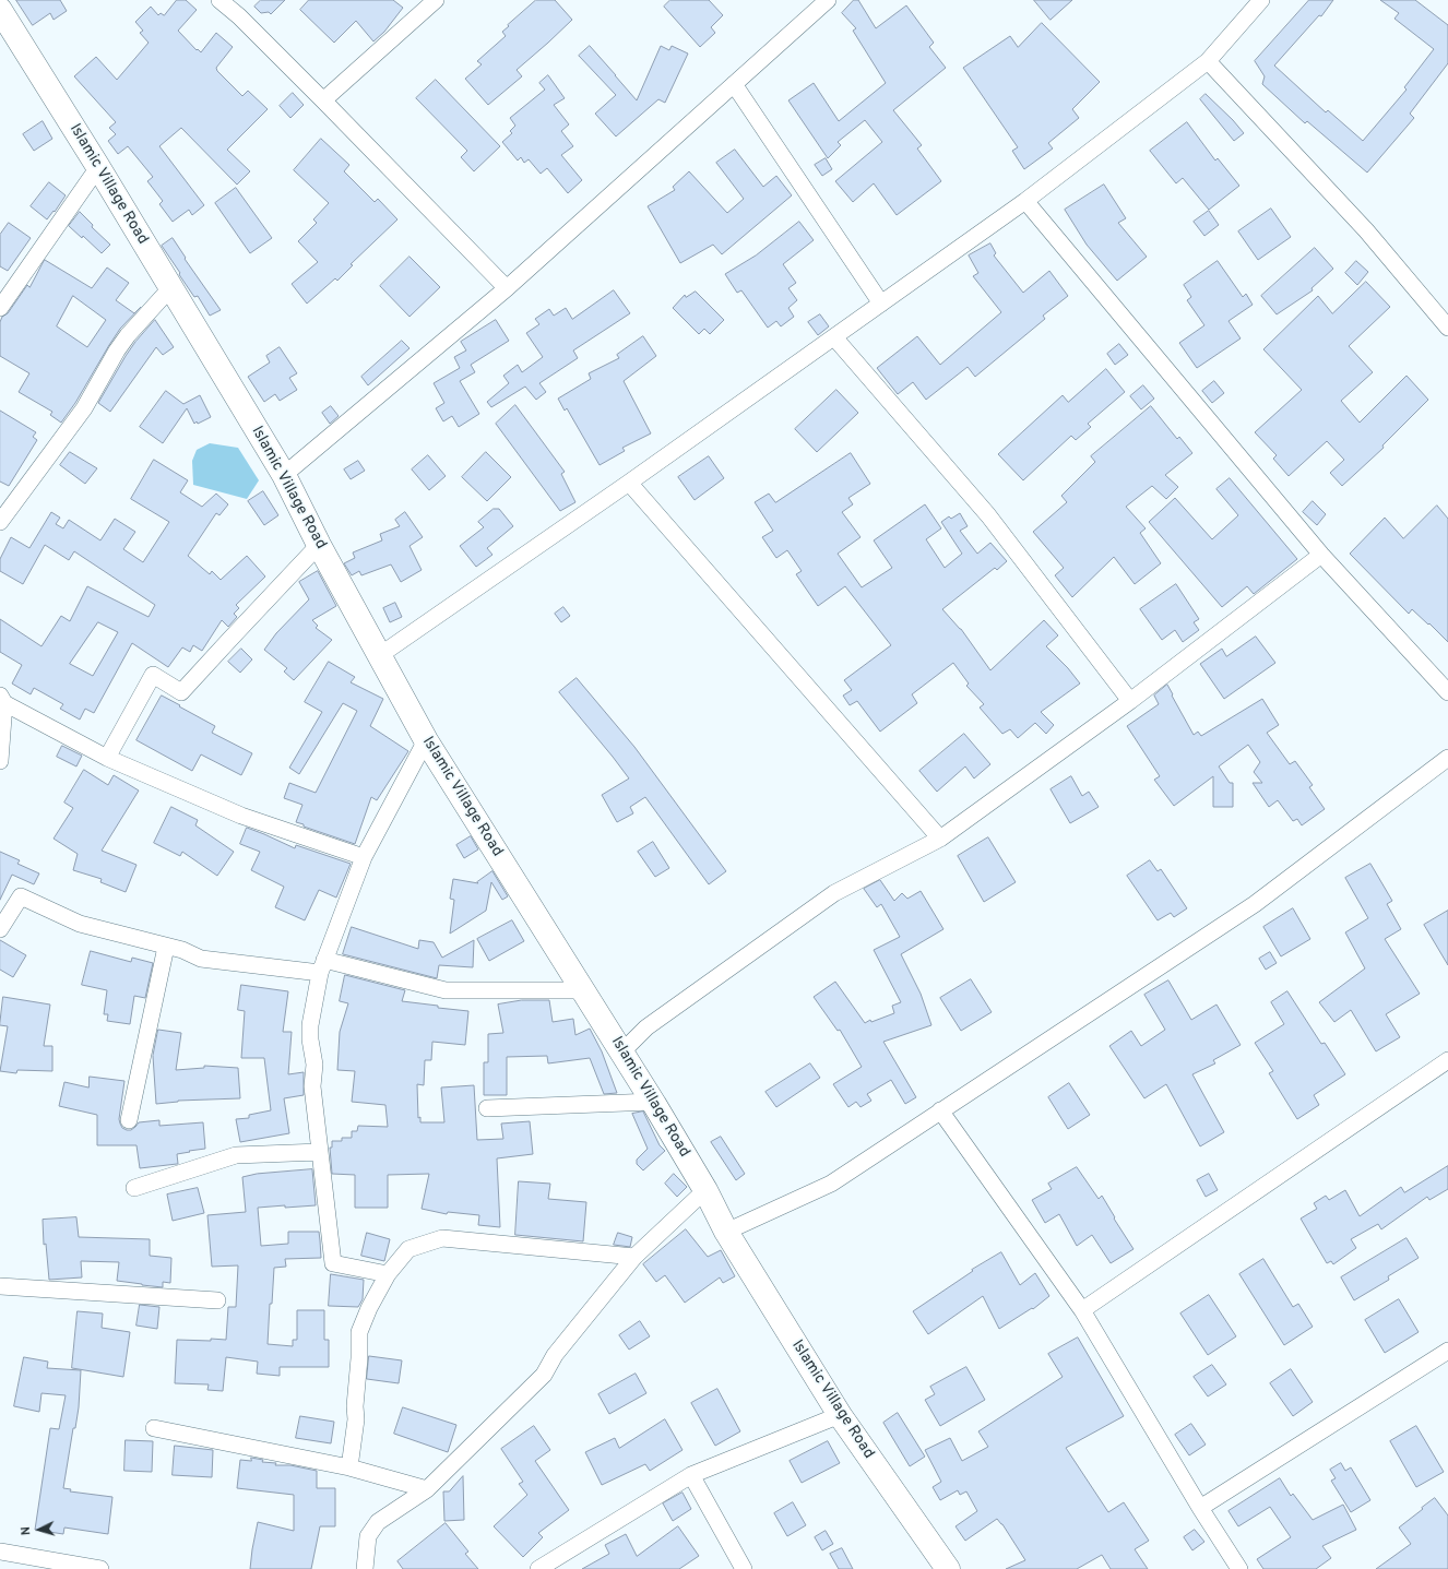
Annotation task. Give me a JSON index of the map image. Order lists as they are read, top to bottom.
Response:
{
  "streets": {
    "street": ["Islamic Village Road"]
  },
  "north": "left"
}
